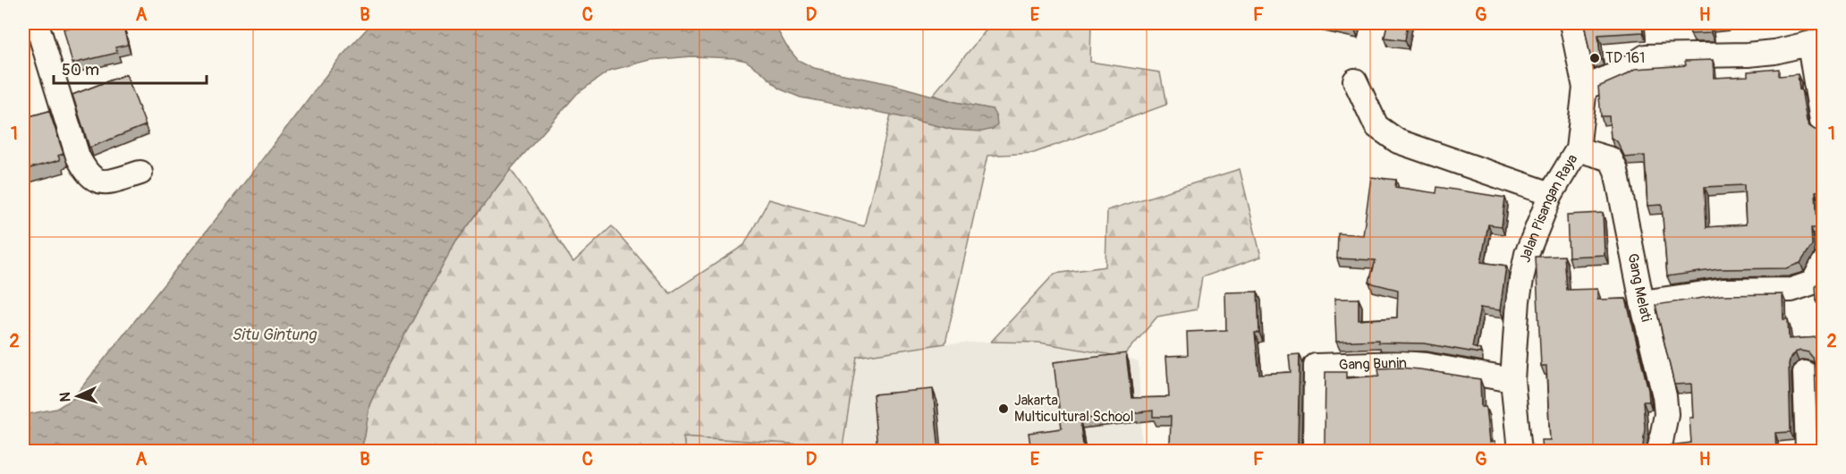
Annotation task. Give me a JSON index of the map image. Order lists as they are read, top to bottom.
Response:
{
  "streets": {
    "street": ["Jalan Pisangan Raya", "Gang Melati", "Gang Bunin"]
  },
  "crossings": [
    ["Jalan Pisangan Raya", "Gang Melati"],
    ["Jalan Pisangan Raya", "Gang Bunin"]
  ],
  "water": ["Situ Gintung"],
  "places": ["TD 161", "Jakarta Multicultural School"],
  "scale_bar": "50 m",
  "north": "left",
  "grid": {
    "columns": [
      "A",
      "B",
      "C",
      "D",
      "E",
      "F",
      "G",
      "H"
    ],
    "rows": ["1", "2"]
  }
}
